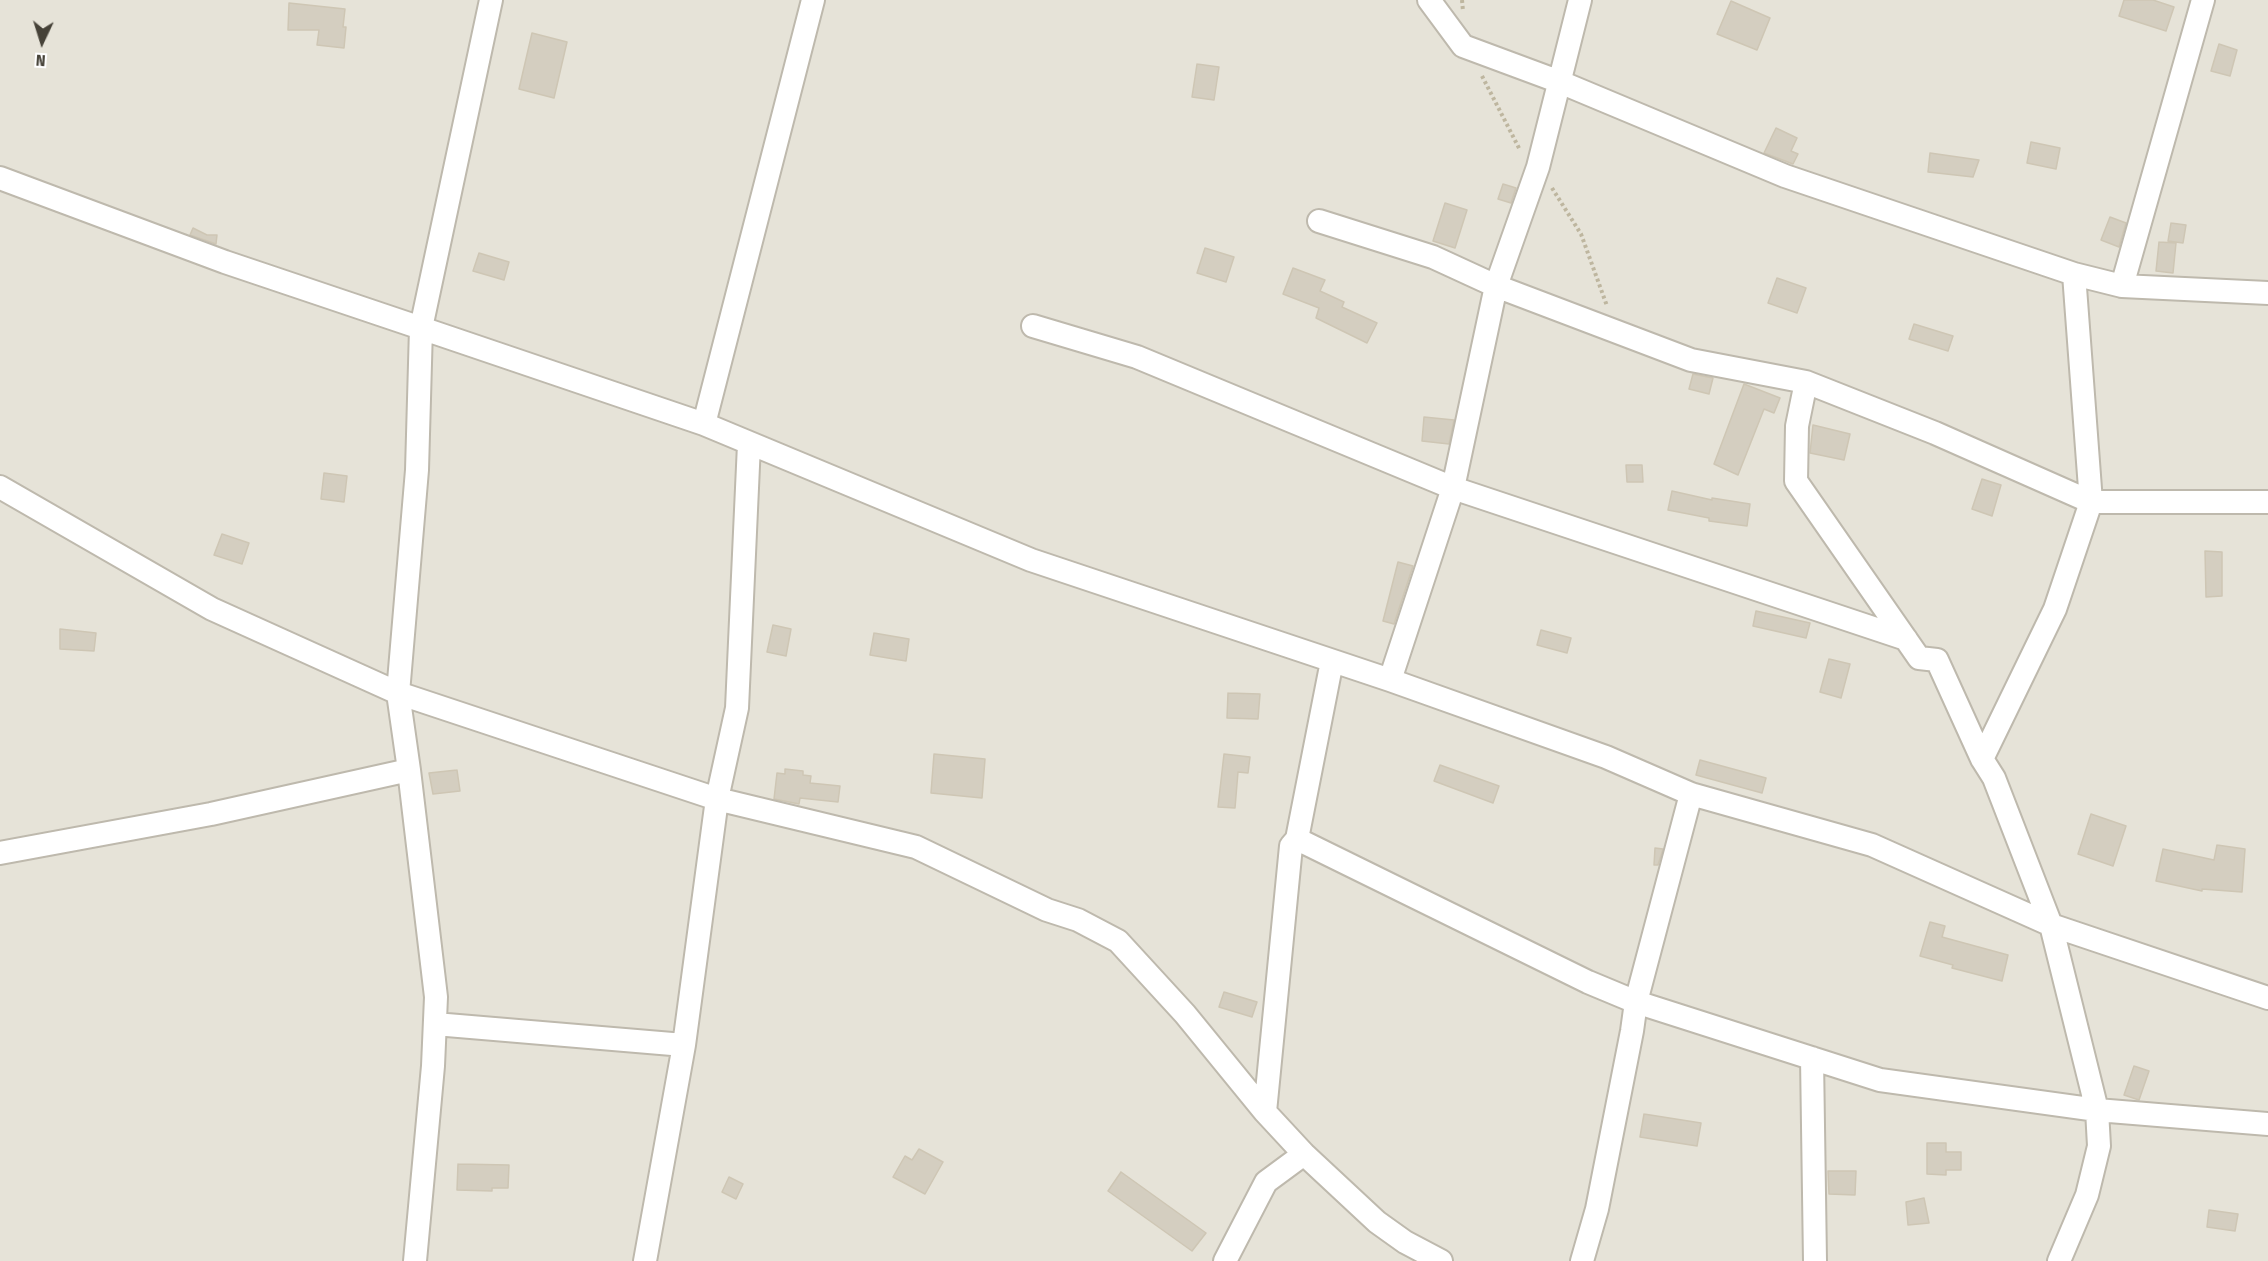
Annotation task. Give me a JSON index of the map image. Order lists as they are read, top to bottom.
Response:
{
  "north": "bottom"
}
